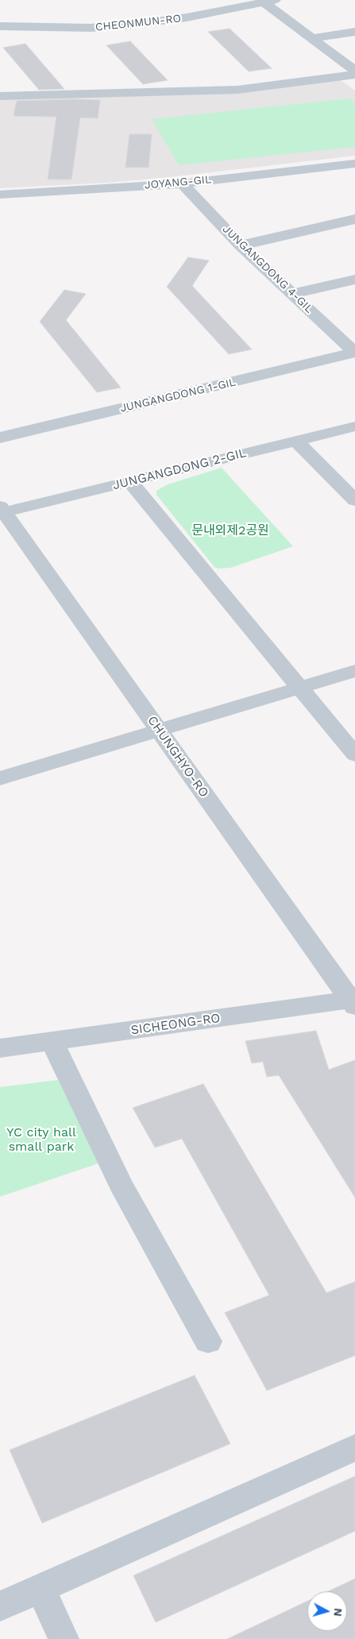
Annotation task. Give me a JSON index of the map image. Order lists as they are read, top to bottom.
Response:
{
  "streets": {
    "street": [
      "CHEONMUN-RO",
      "JOYANG-GIL",
      "JUNGANGDONG 4-GIL",
      "JUNGANGDONG 1-GIL",
      "JUNGANGDONG 2-GIL",
      "CHUNGHYO-RO",
      "SICHEONG-RO"
    ]
  },
  "crossings": [
    ["JOYANG-GIL", "JUNGANGDONG 4-GIL"],
    ["JUNGANGDONG 4-GIL", "JUNGANGDONG 1-GIL"],
    ["JUNGANGDONG 2-GIL", "CHUNGHYO-RO"],
    ["CHUNGHYO-RO", "SICHEONG-RO"]
  ],
  "parks": ["문내외제2공원", "YC city hall small park"],
  "north": "right"
}
